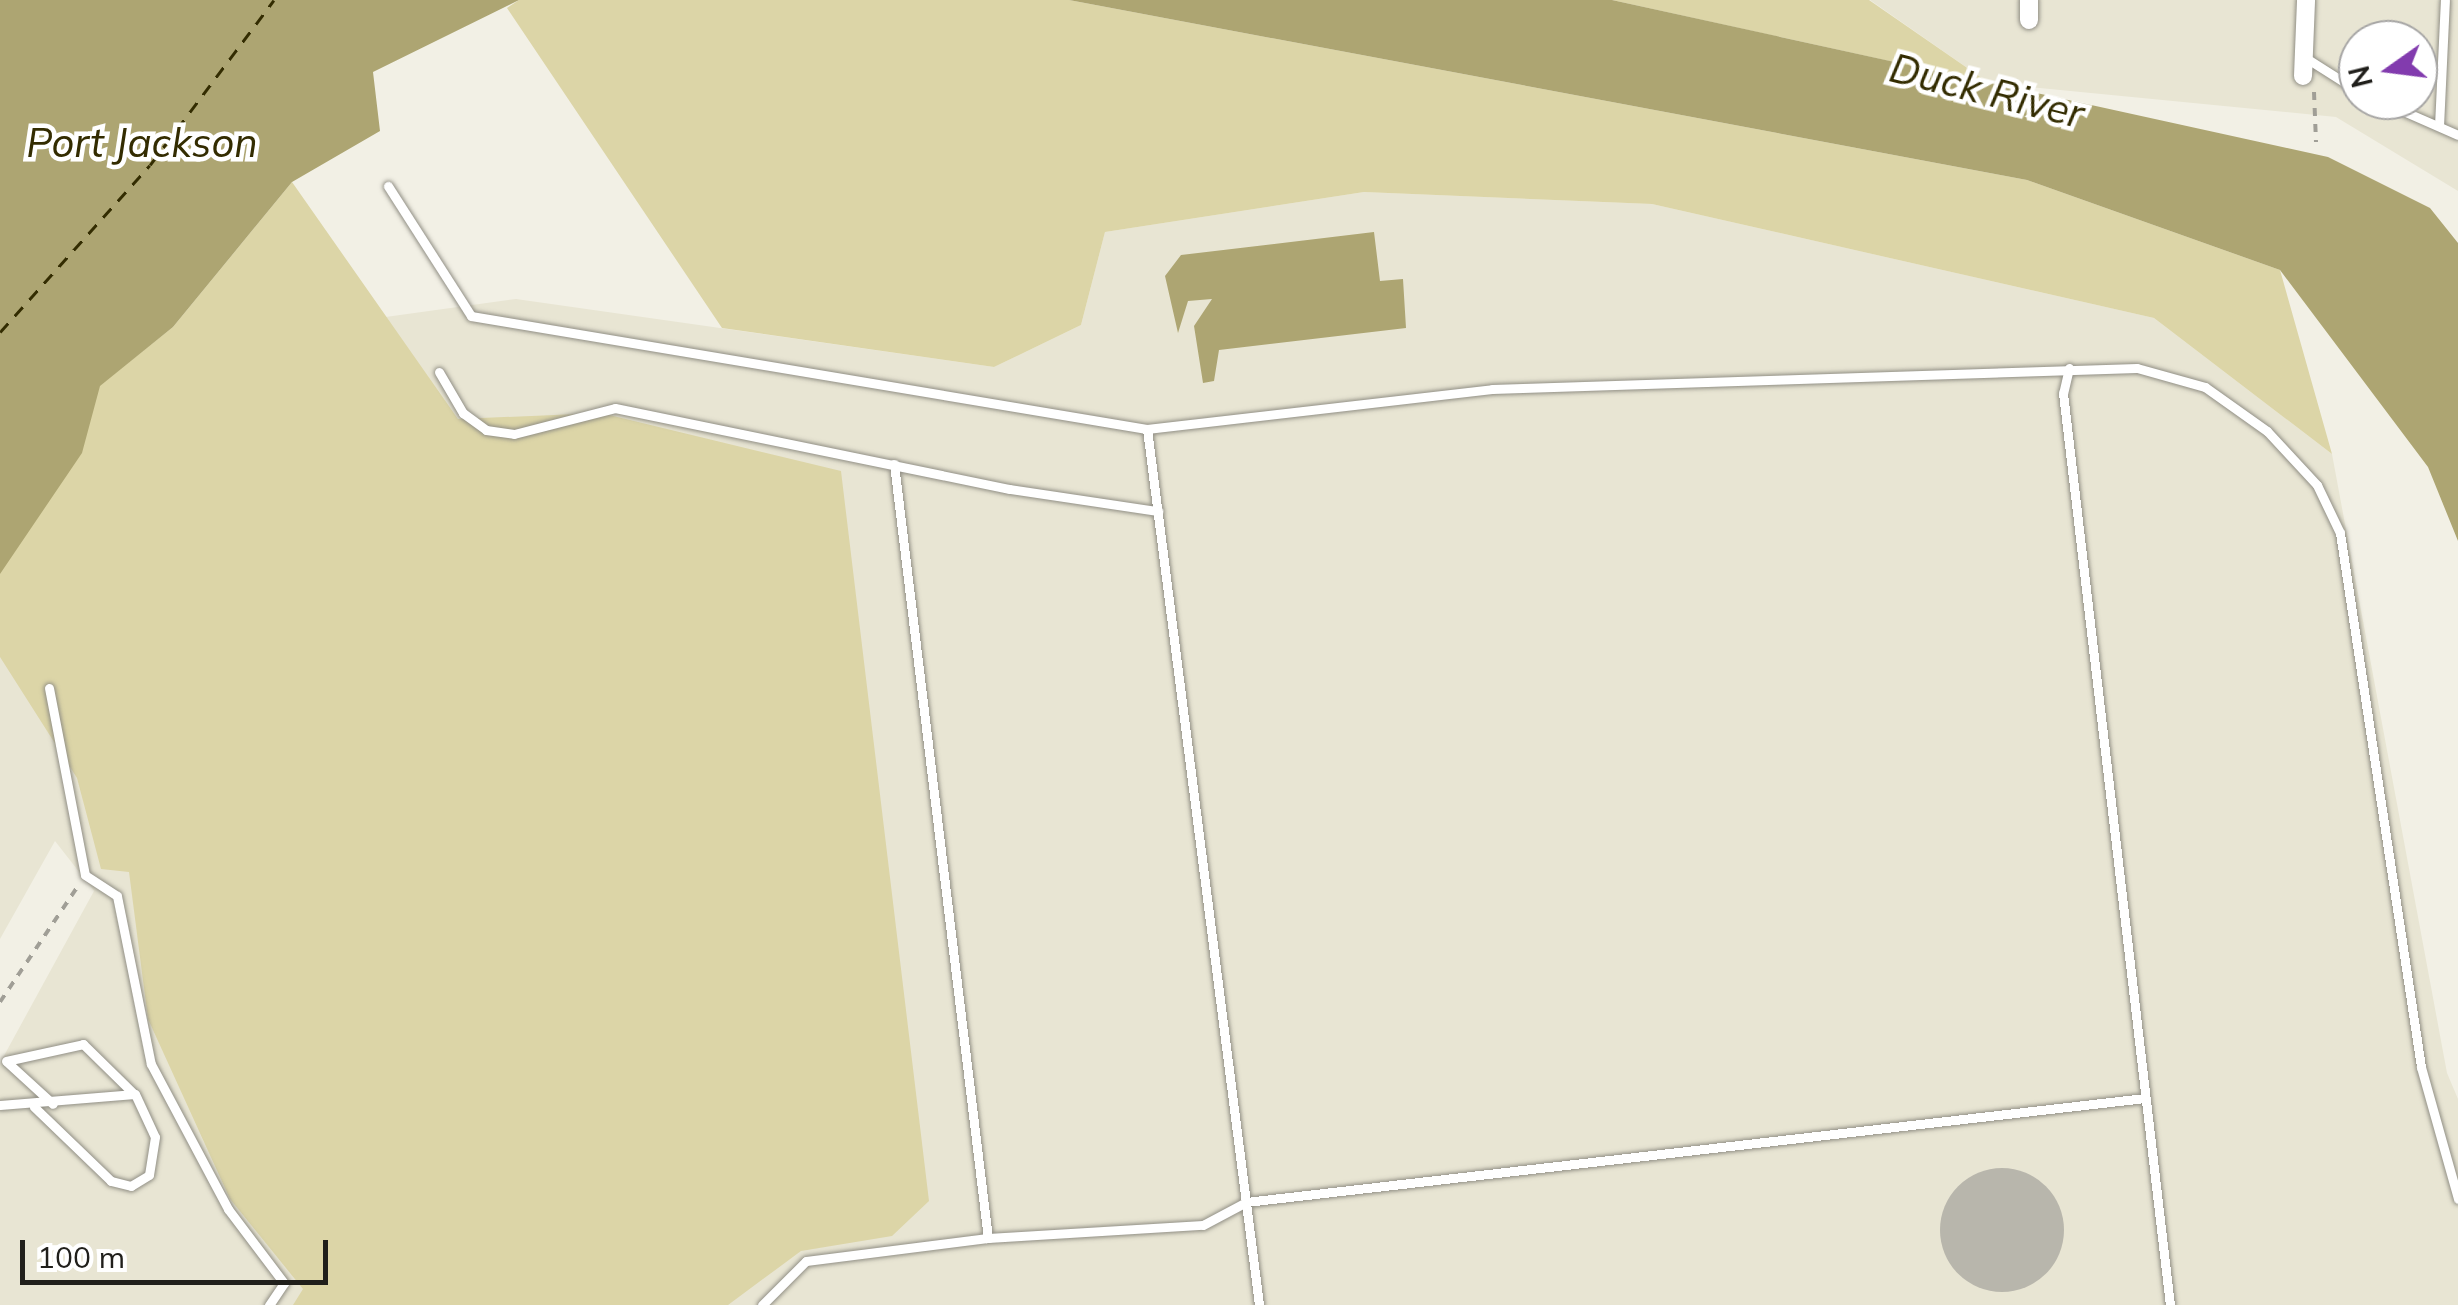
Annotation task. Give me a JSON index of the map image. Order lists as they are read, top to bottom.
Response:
{
  "water": ["Duck River", "Port Jackson"],
  "scale_bar": "100 m",
  "north": "left"
}
